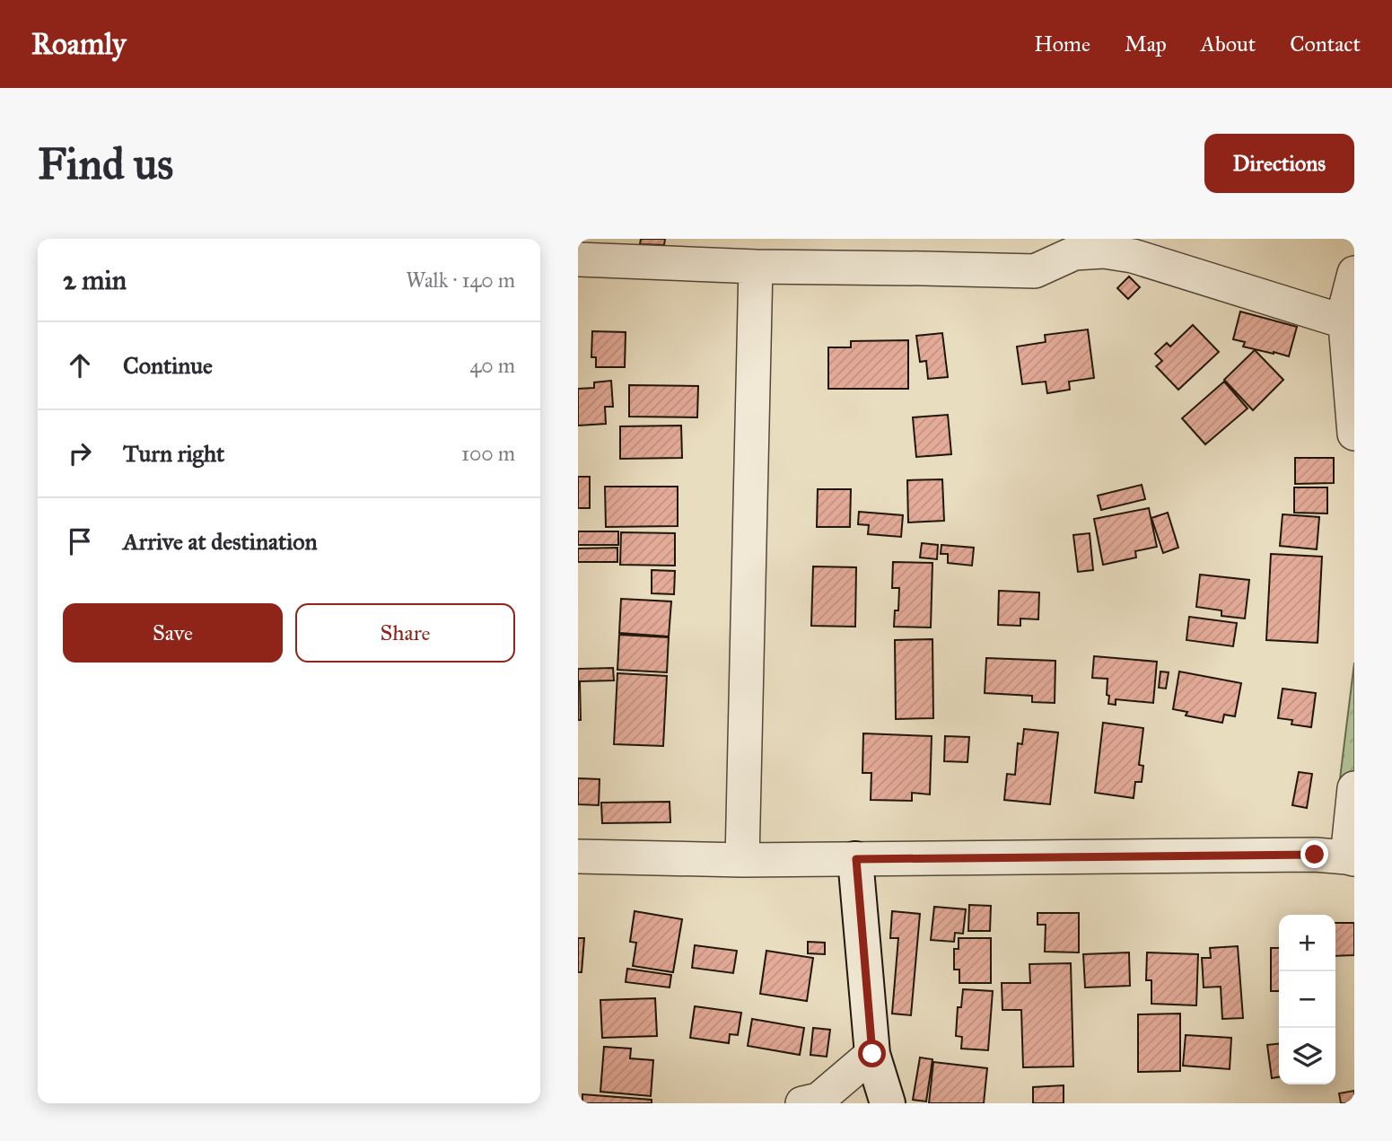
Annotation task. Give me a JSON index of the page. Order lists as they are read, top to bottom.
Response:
{
  "page": {
    "header": "Roamly",
    "nav": [
      "Home",
      "Map",
      "About",
      "Contact"
    ],
    "buttons": [
      "Directions",
      ["Save", "Share"]
    ],
    "title": "Find us",
    "heading": ["2 min", "Walk · 140 m"],
    "list": [
      ["Continue", "40 m"],
      ["Turn right", "100 m"],
      "Arrive at destination"
    ],
    "map_buttons": ["+", "−"]
  }
}
